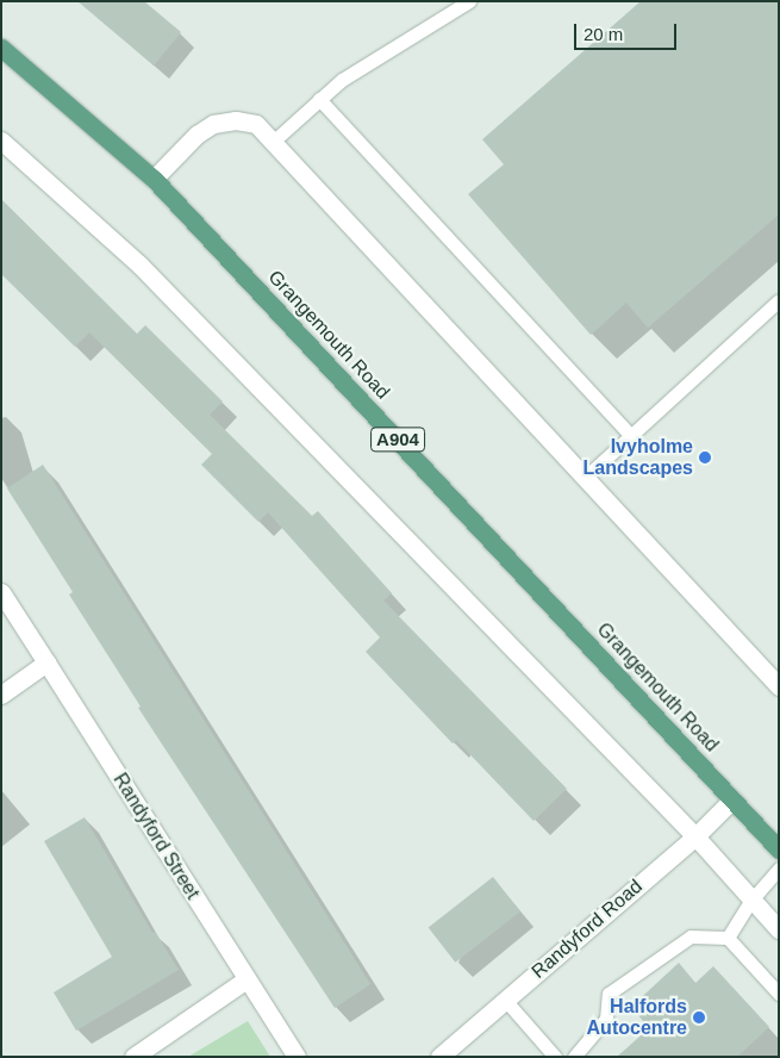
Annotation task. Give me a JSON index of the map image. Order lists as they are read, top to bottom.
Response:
{
  "streets": {
    "main road": ["Grangemouth Road", "A904"],
    "street": ["Randyford Street", "Randyford Road"]
  },
  "crossings": [
    ["Grangemouth Road", "Randyford Road"]
  ],
  "places": ["Ivyholme Landscapes", "Halfords Autocentre"],
  "scale_bar": "20 m"
}
